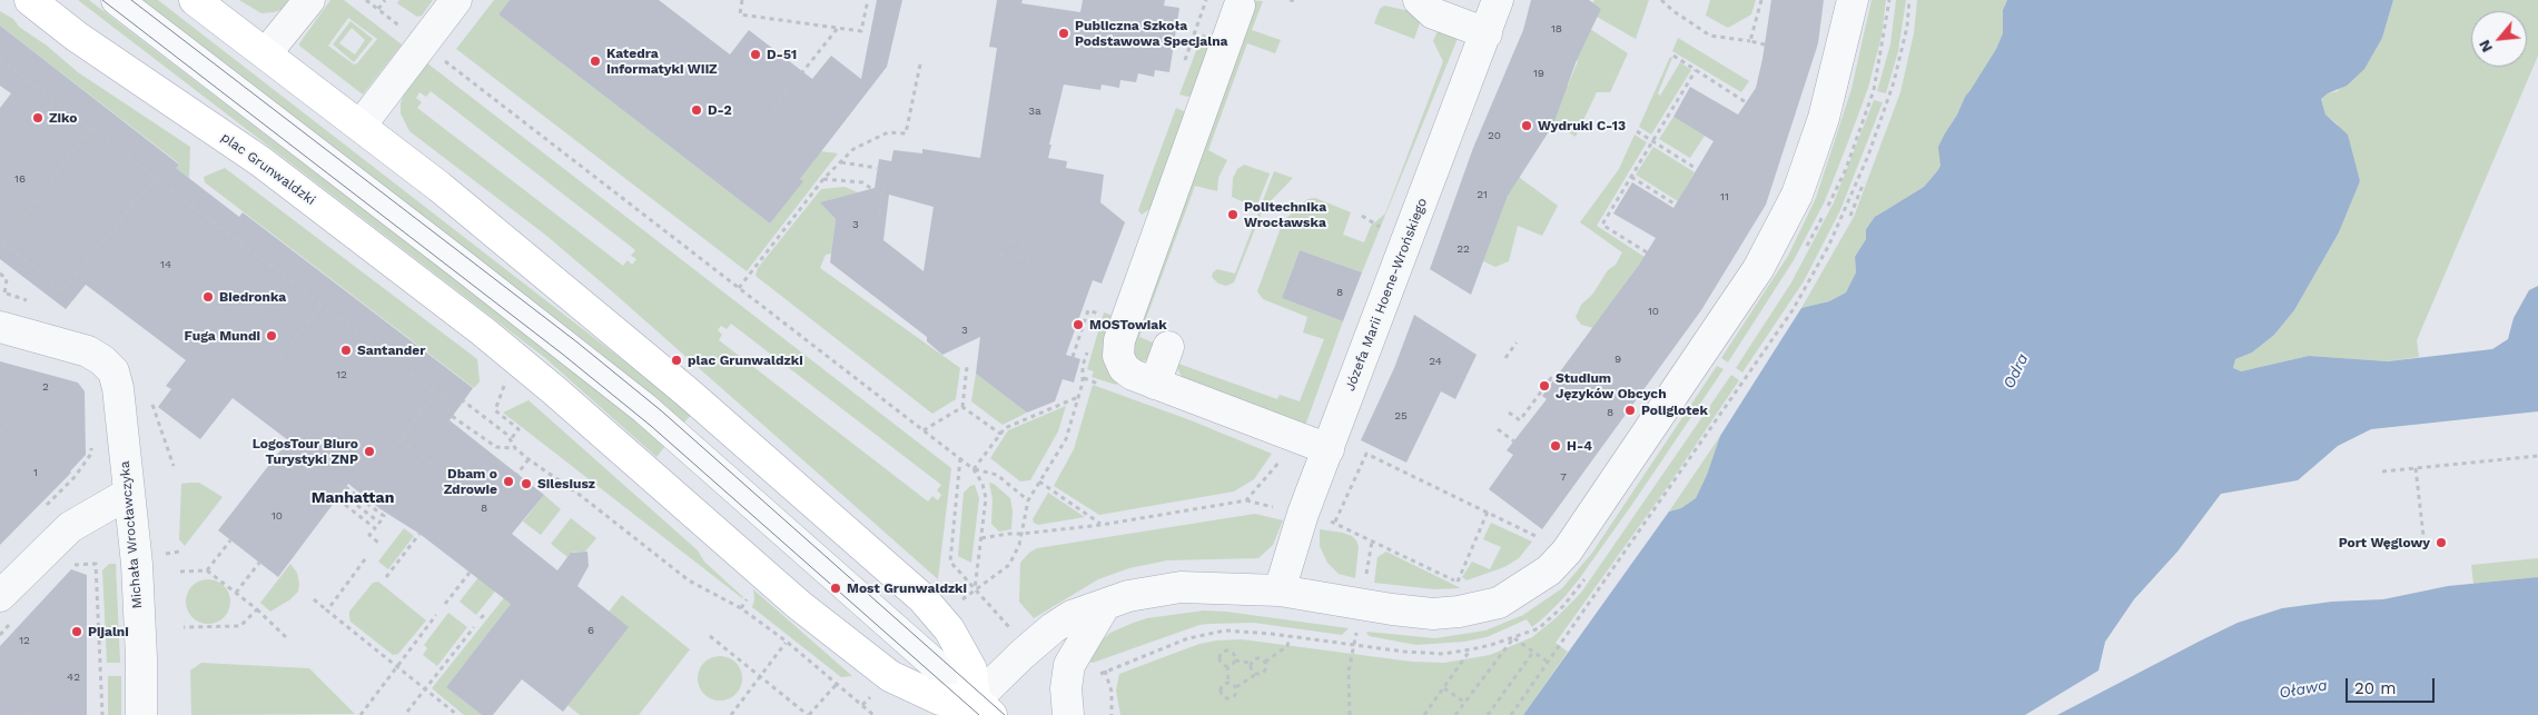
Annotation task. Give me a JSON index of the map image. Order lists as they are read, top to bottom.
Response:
{
  "streets": {
    "main road": ["plac Grunwaldzki"],
    "street": ["Józefa Marii Hoene-Wrońskiego", "Michała Wrocławczyka"]
  },
  "districts": ["Manhattan"],
  "water": ["Odra", "Oława"],
  "places": [
    "Publiczna Szkoła Podstawowa Specjalna",
    "D-51",
    "Katedra Informatyki WIiZ",
    "D-2",
    "Ziko",
    "Wydruki C-13",
    "Politechnika Wrocławska",
    "Biedronka",
    "MOSTowiak",
    "Fuga Mundi",
    "Santander",
    "plac Grunwaldzki",
    "Studium Języków Obcych",
    "Poliglotek",
    "H-4",
    "LogosTour Biuro Turystyki ZNP",
    "Dbam o Zdrowie",
    "Silesiusz",
    "Port Węglowy",
    "Most Grunwaldzki",
    "Pijalni"
  ],
  "house_numbers": [
    "18",
    "19",
    "3a",
    "20",
    "16",
    "21",
    "11",
    "3",
    "22",
    "14",
    "8",
    "10",
    "3",
    "9",
    "24",
    "12",
    "2",
    "8",
    "25",
    "1",
    "7",
    "8",
    "10",
    "6",
    "12",
    "42"
  ],
  "scale_bar": "20 m",
  "north": "bottom left"
}
